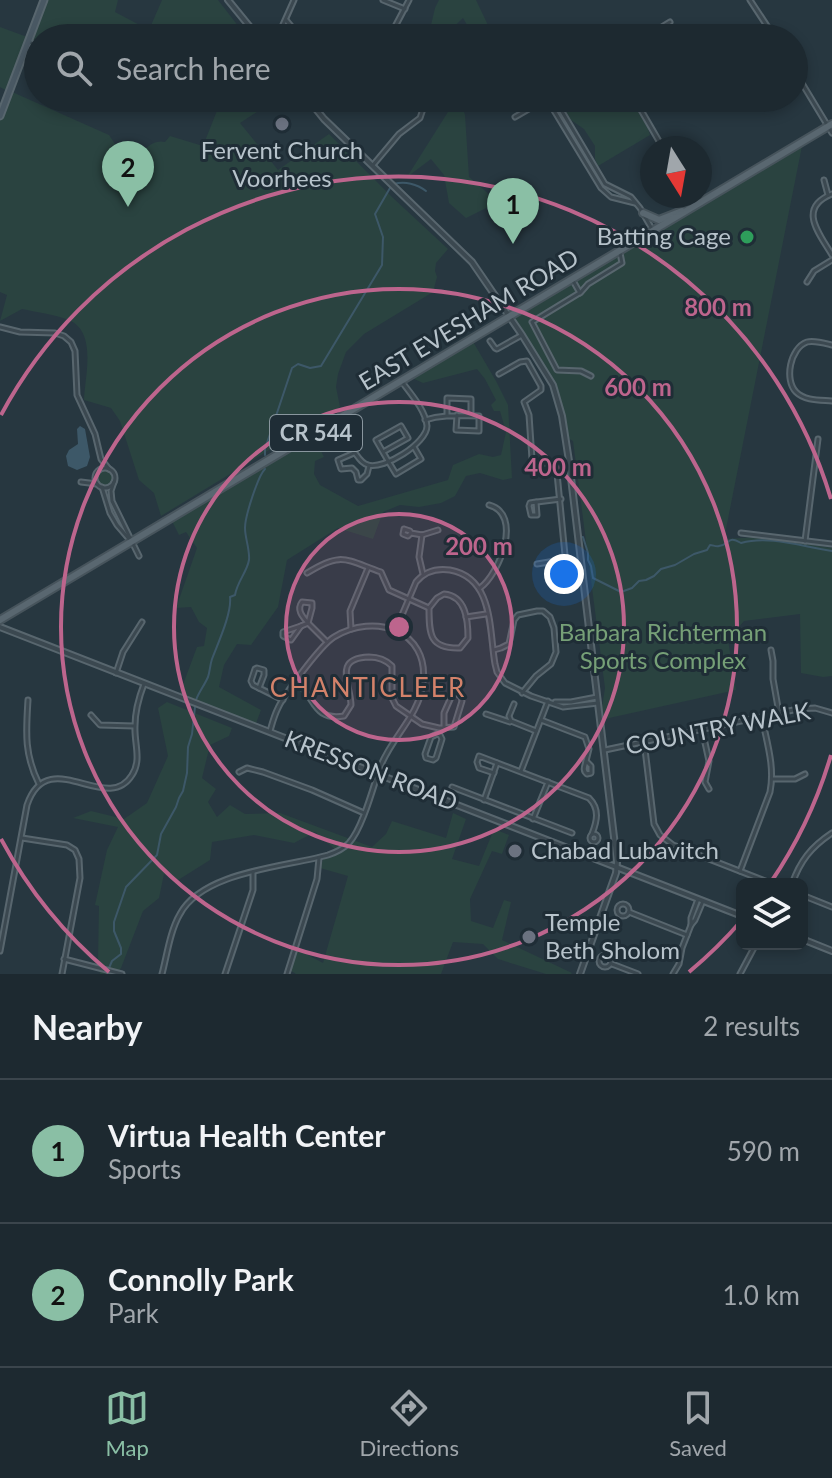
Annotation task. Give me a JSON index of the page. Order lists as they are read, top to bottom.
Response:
{
  "streets": {
    "main road": ["EAST EVESHAM ROAD", "CR 544"],
    "street": ["COUNTRY WALK", "KRESSON ROAD"]
  },
  "districts": ["CHANTICLEER"],
  "parks": ["Barbara Richterman Sports Complex"],
  "places": [
    "Fervent Church Voorhees",
    "Batting Cage",
    "Chabad Lubavitch",
    "Temple Beth Sholom"
  ],
  "north": "bottom",
  "page": {
    "search": "Search here",
    "pins": ["2", "1"],
    "heading": ["Nearby", "2 results"],
    "list": [
      {
        "mark": "1",
        "name": "Virtua Health Center",
        "note": "Sports",
        "value": "590 m"
      },
      {
        "mark": "2",
        "name": "Connolly Park",
        "note": "Park",
        "value": "1.0 km"
      }
    ],
    "nav": ["Map", "Directions", "Saved"]
  },
  "rings": [
    "800 m",
    "600 m",
    "400 m",
    "200 m"
  ]
}
